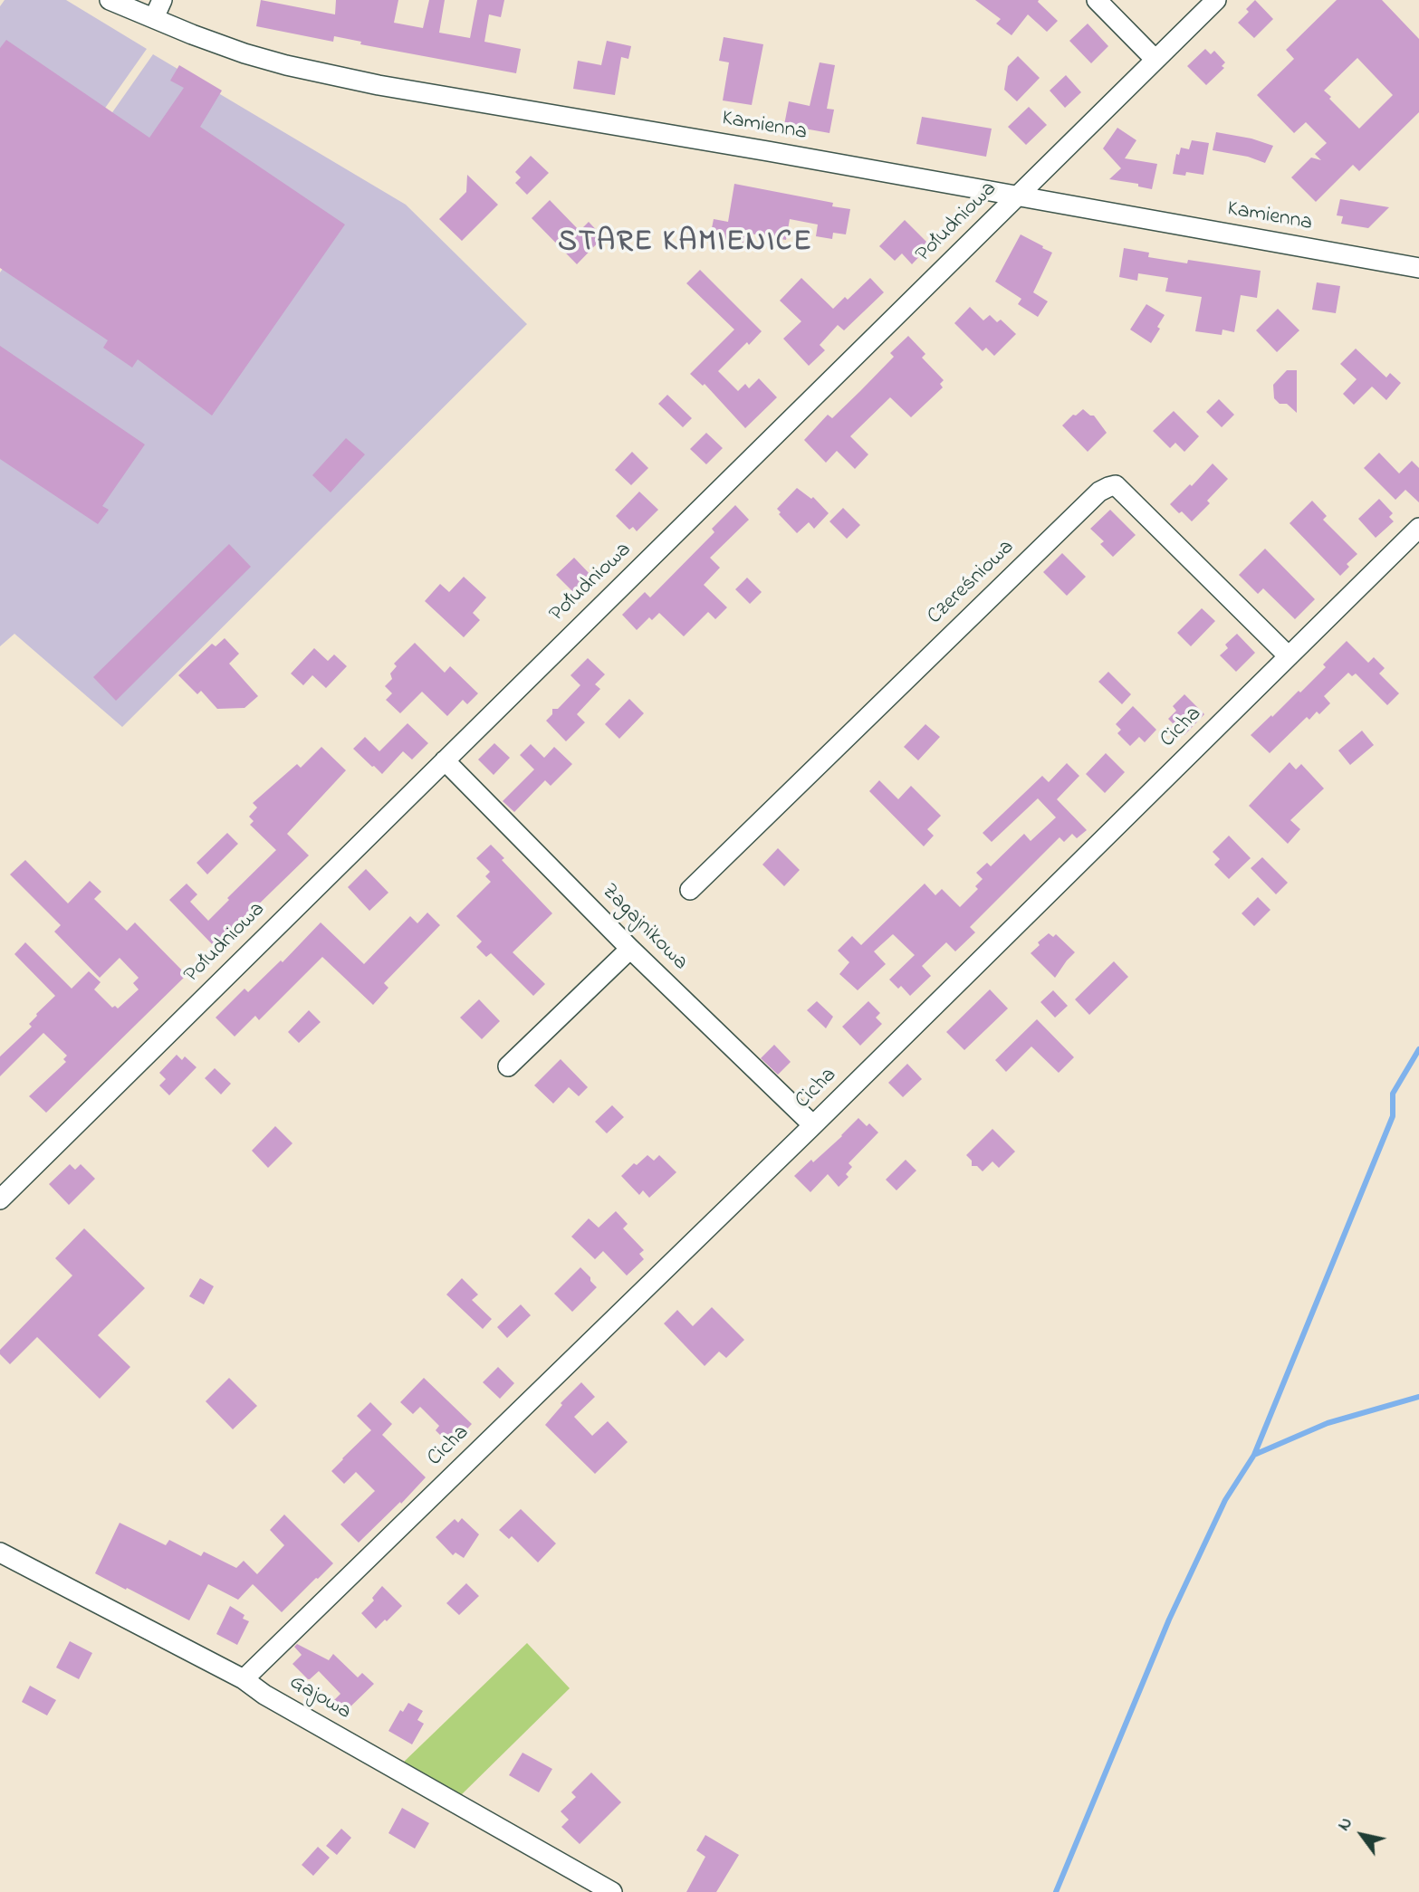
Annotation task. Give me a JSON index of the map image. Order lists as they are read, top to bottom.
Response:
{
  "streets": {
    "street": [
      "Kamienna",
      "Południowa",
      "Czereśniowa",
      "Cicha",
      "Zagajnikowa",
      "Gajowa"
    ]
  },
  "crossings": [
    ["Kamienna", "Południowa"],
    ["Południowa", "Zagajnikowa"],
    ["Czereśniowa", "Cicha"],
    ["Cicha", "Zagajnikowa"],
    ["Cicha", "Gajowa"]
  ],
  "districts": ["STARE KAMIENICE"],
  "north": "top left"
}
